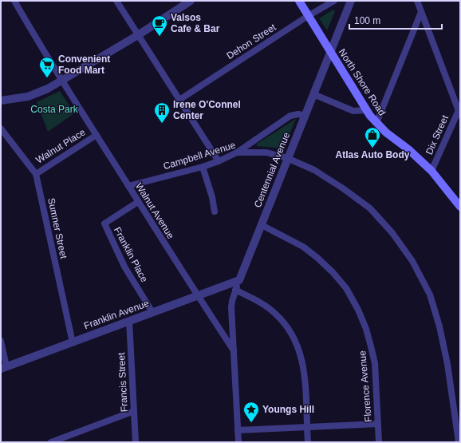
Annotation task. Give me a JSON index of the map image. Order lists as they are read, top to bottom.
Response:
{
  "streets": {
    "main road": ["North Shore Road"],
    "street": [
      "Dehon Street",
      "Dix Street",
      "Walnut Place",
      "Campbell Avenue",
      "Centennial Avenue",
      "Walnut Avenue",
      "Sumner Street",
      "Franklin Place",
      "Franklin Avenue",
      "Francis Street",
      "Florence Avenue"
    ]
  },
  "crossings": [
    ["Dehon Street", "North Shore Road"],
    ["North Shore Road", "Dix Street"],
    ["North Shore Road", "Centennial Avenue"],
    ["Walnut Place", "Walnut Avenue"],
    ["Walnut Place", "Sumner Street"],
    ["Campbell Avenue", "Centennial Avenue"],
    ["Campbell Avenue", "Walnut Avenue"],
    ["Centennial Avenue", "Walnut Avenue"],
    ["Centennial Avenue", "Franklin Avenue"],
    ["Centennial Avenue", "Florence Avenue"],
    ["Walnut Avenue", "Franklin Place"],
    ["Walnut Avenue", "Franklin Avenue"],
    ["Sumner Street", "Franklin Avenue"],
    ["Franklin Place", "Franklin Avenue"],
    ["Franklin Avenue", "Francis Street"]
  ],
  "parks": ["Costa Park"],
  "places": {
    "cafe": ["Valsos Cafe & Bar"],
    "supermarket": ["Convenient Food Mart"],
    "building": ["Irene O'Connel Center"],
    "shop": ["Atlas Auto Body"],
    "place": ["Youngs Hill"]
  },
  "scale_bar": "100 m"
}
